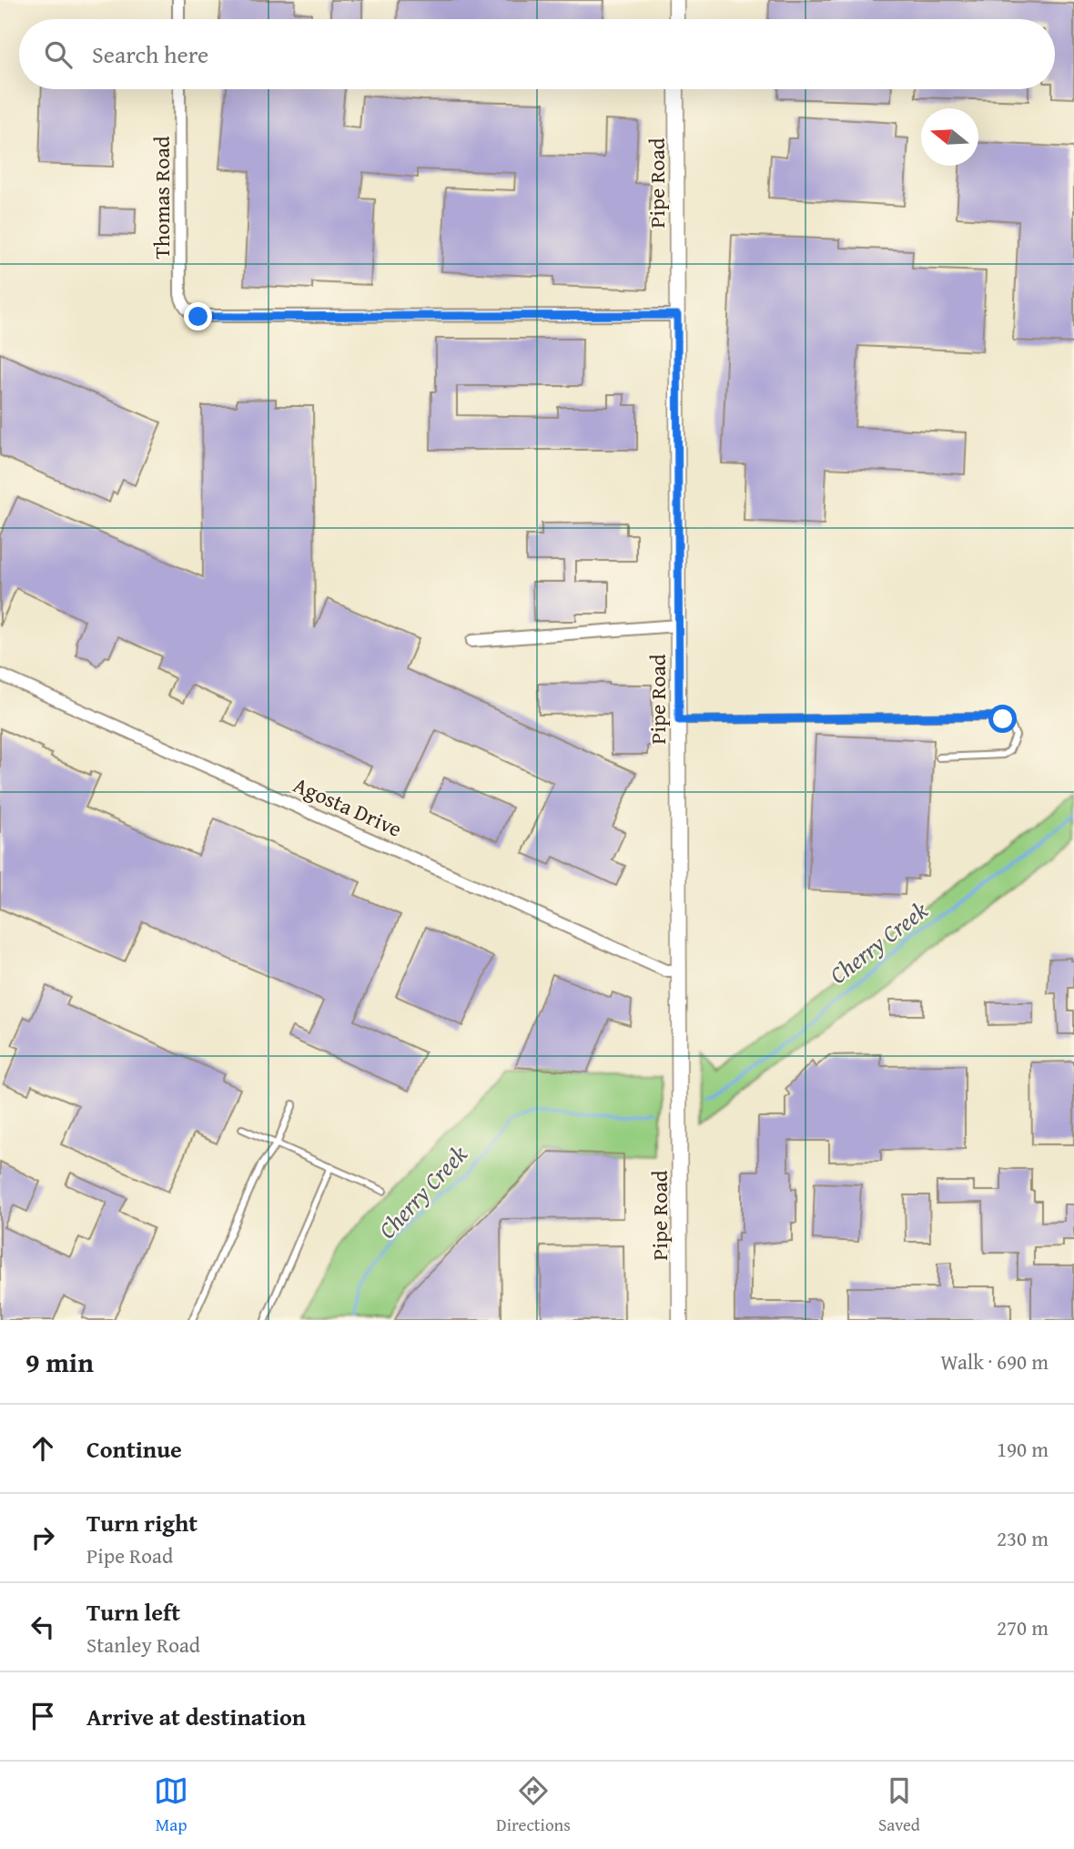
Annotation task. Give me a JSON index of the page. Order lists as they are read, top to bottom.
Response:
{
  "streets": {
    "street": ["Pipe Road", "Thomas Road", "Agosta Drive"]
  },
  "crossings": [
    ["Pipe Road", "Thomas Road"],
    ["Pipe Road", "Agosta Drive"]
  ],
  "water": ["Cherry Creek"],
  "north": "left",
  "page": {
    "search": "Search here",
    "heading": ["9 min", "Walk · 690 m"],
    "list": [
      ["Continue", "190 m"],
      ["Turn right", "Pipe Road", "230 m"],
      ["Turn left", "Stanley Road", "270 m"],
      "Arrive at destination"
    ],
    "nav": ["Map", "Directions", "Saved"]
  }
}
